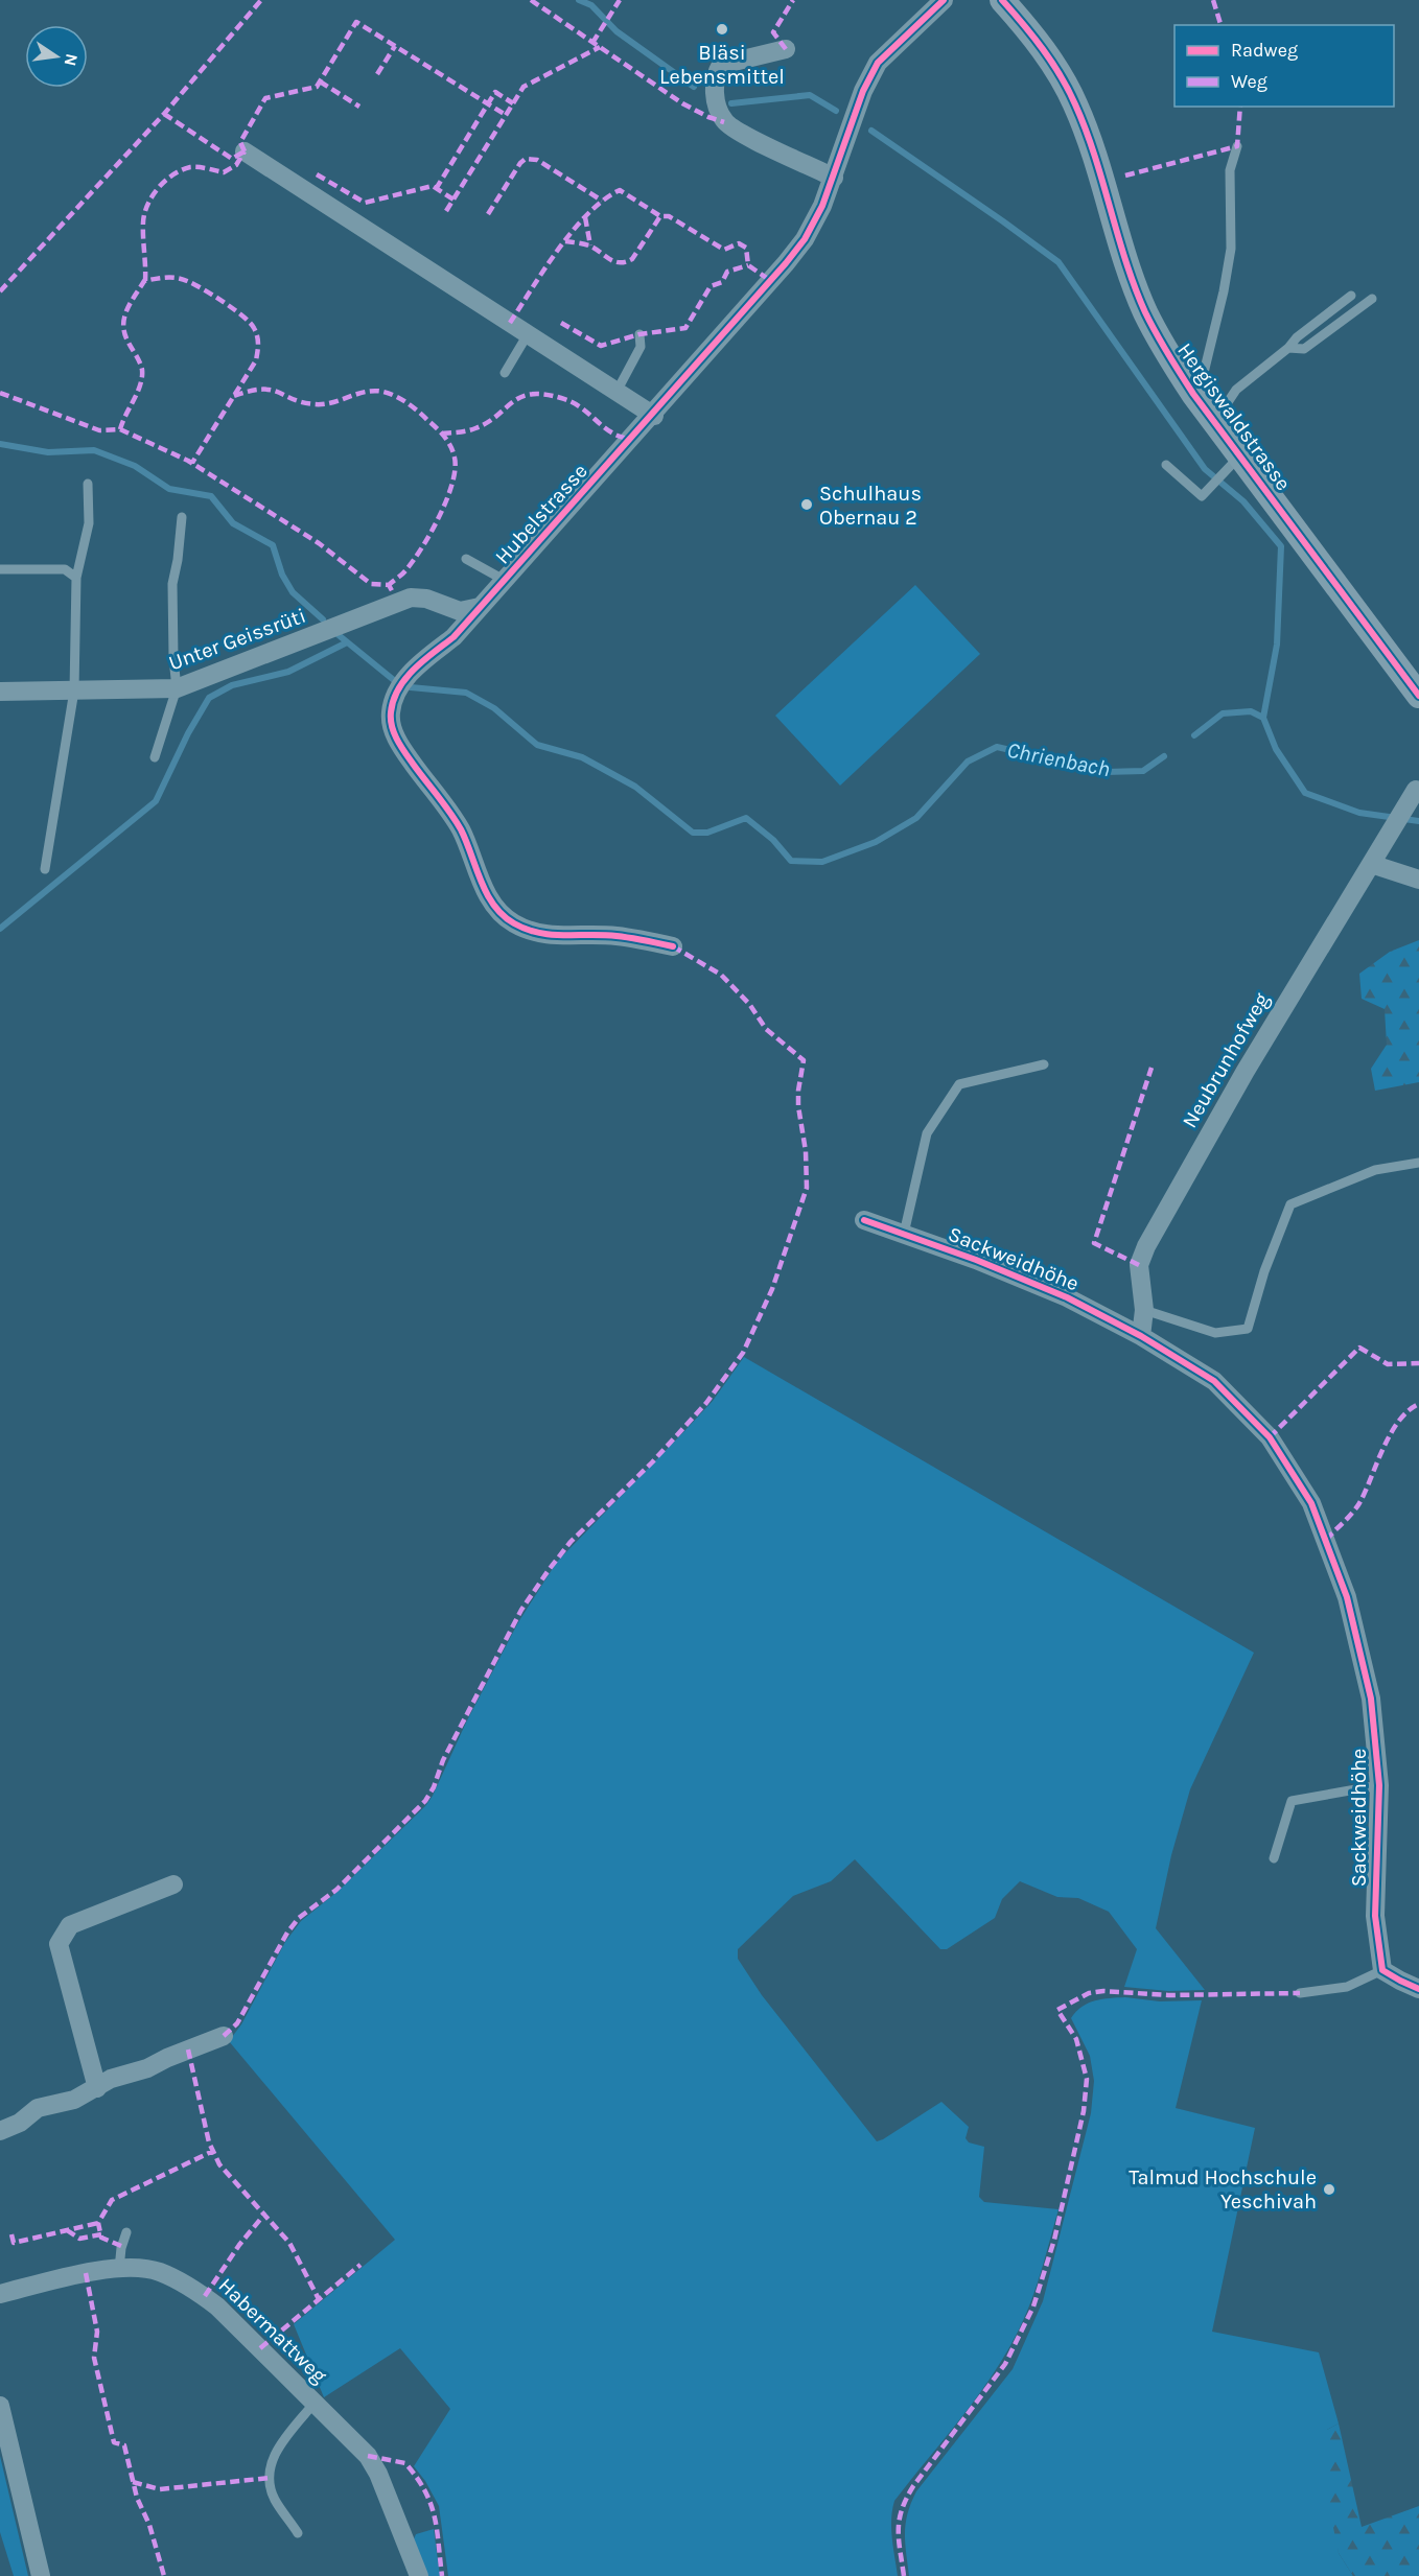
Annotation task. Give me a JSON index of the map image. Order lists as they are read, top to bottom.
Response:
{
  "streets": {
    "street": [
      "Hergiswaldstrasse",
      "Hubelstrasse",
      "Unter Geissrüti",
      "Neubrunhofweg",
      "Sackweidhöhe",
      "Habermattweg"
    ]
  },
  "crossings": [
    ["Hubelstrasse", "Unter Geissrüti"],
    ["Neubrunhofweg", "Sackweidhöhe"]
  ],
  "water": ["Chrienbach"],
  "places": ["Bläsi Lebensmittel", "Schulhaus Obernau 2", "Talmud Hochschule Yeschivah"],
  "legend": ["Radweg", "Weg"],
  "north": "right"
}
